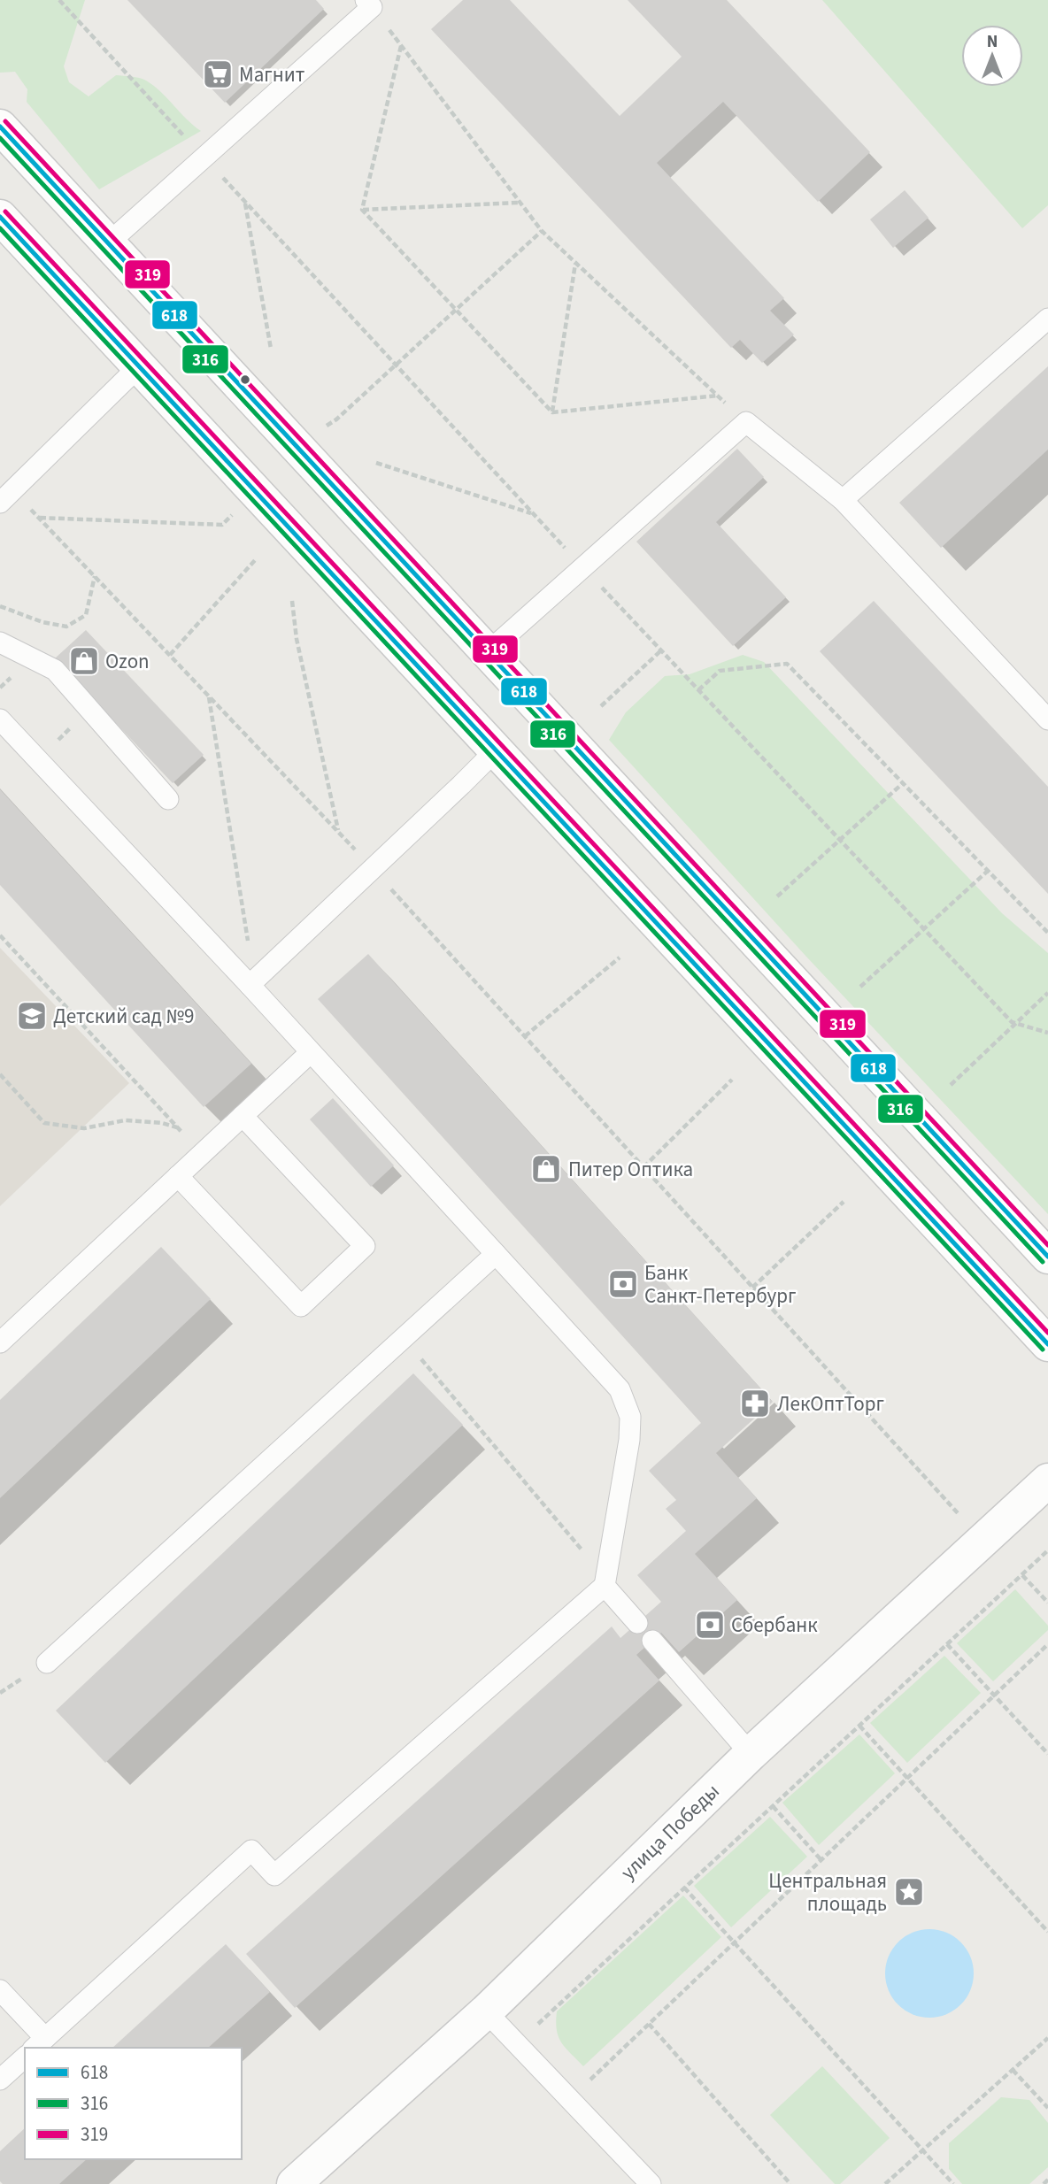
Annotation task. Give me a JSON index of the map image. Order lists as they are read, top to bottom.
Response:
{
  "streets": {
    "main road": ["улица Победы"]
  },
  "places": {
    "supermarket": ["Магнит"],
    "shop": ["Ozon", "Питер Оптика"],
    "school or university": ["Детский сад №9"],
    "bank": ["Банк Санкт-Петербург", "Сбербанк"],
    "pharmacy": ["ЛекОптТорг"],
    "place": ["Центральная площадь"]
  },
  "lines": ["transit line 319", "transit line 618", "transit line 316"],
  "legend": ["618", "316", "319"],
  "north": "top"
}
